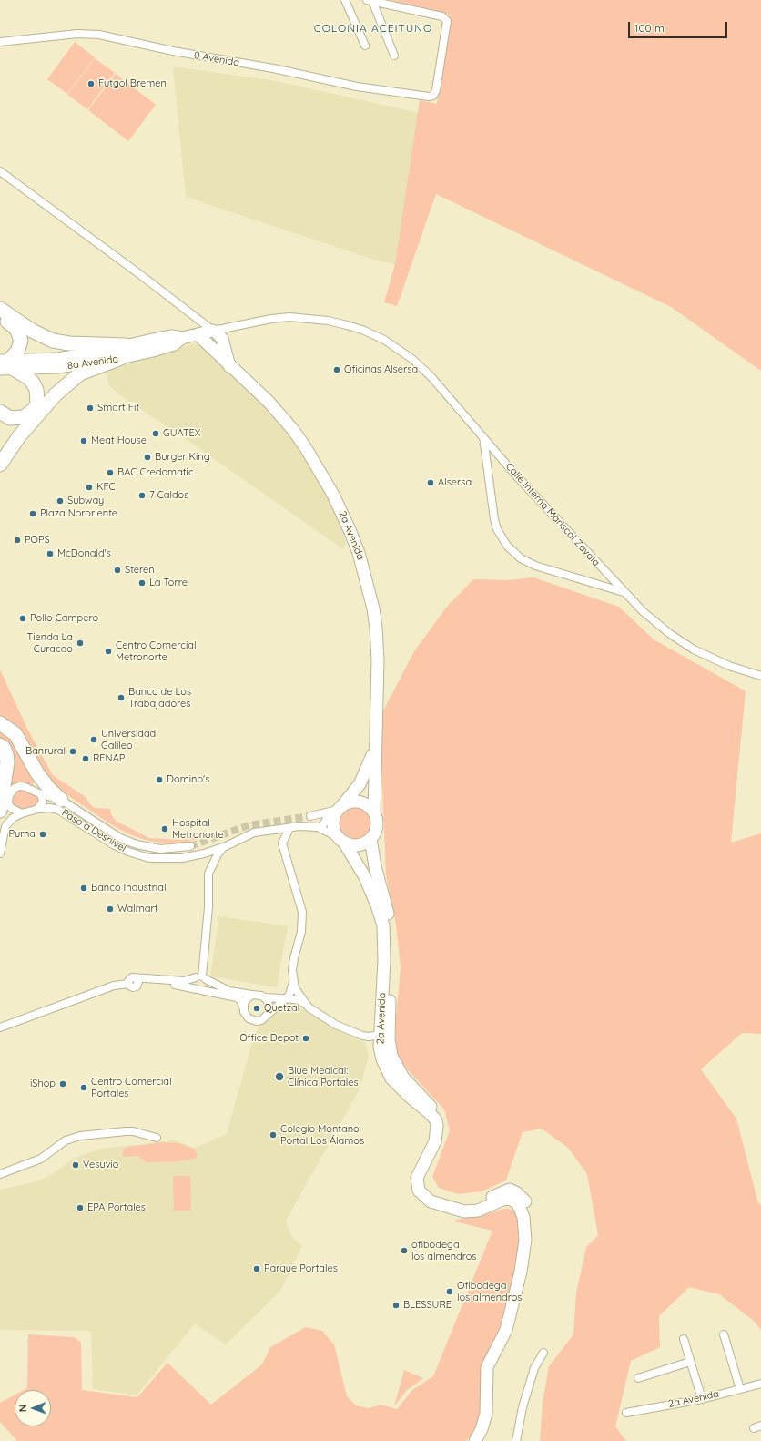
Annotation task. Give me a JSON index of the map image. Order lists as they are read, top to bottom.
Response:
{
  "streets": {
    "main road": ["8a Avenida", "2a Avenida"],
    "street": ["0 Avenida", "Calle Interna Mariscal Zavala", "Paso a Desnivel"]
  },
  "crossings": [
    ["8a Avenida", "Calle Interna Mariscal Zavala"],
    ["8a Avenida", "2a Avenida"],
    ["2a Avenida", "Paso a Desnivel"]
  ],
  "districts": ["COLONIA ACEITUNO"],
  "places": [
    "Futgol Bremen",
    "Oficinas Alsersa",
    "Smart Fit",
    "GUATEX",
    "Meat House",
    "Burger King",
    "BAC Credomatic",
    "Alsersa",
    "KFC",
    "7 Caldos",
    "Subway",
    "Plaza Nororiente",
    "POPS",
    "McDonald's",
    "Steren",
    "La Torre",
    "Pollo Campero",
    "Tienda La Curacao",
    "Centro Comercial Metronorte",
    "Banco de Los Trabajadores",
    "Universidad Galileo",
    "Banrural",
    "RENAP",
    "Domino's",
    "Hospital Metronorte",
    "Puma",
    "Banco Industrial",
    "Walmart",
    "Quetzal",
    "Office Depot",
    "Blue Medical: Clínica Portales",
    "iShop",
    "Centro Comercial Portales",
    "Colegio Montano Portal Los Álamos",
    "Vesuvio",
    "EPA Portales",
    "ofibodega los almendros",
    "Parque Portales",
    "Ofibodega los almendros",
    "BLESSURE"
  ],
  "scale_bar": "100 m",
  "north": "left"
}
